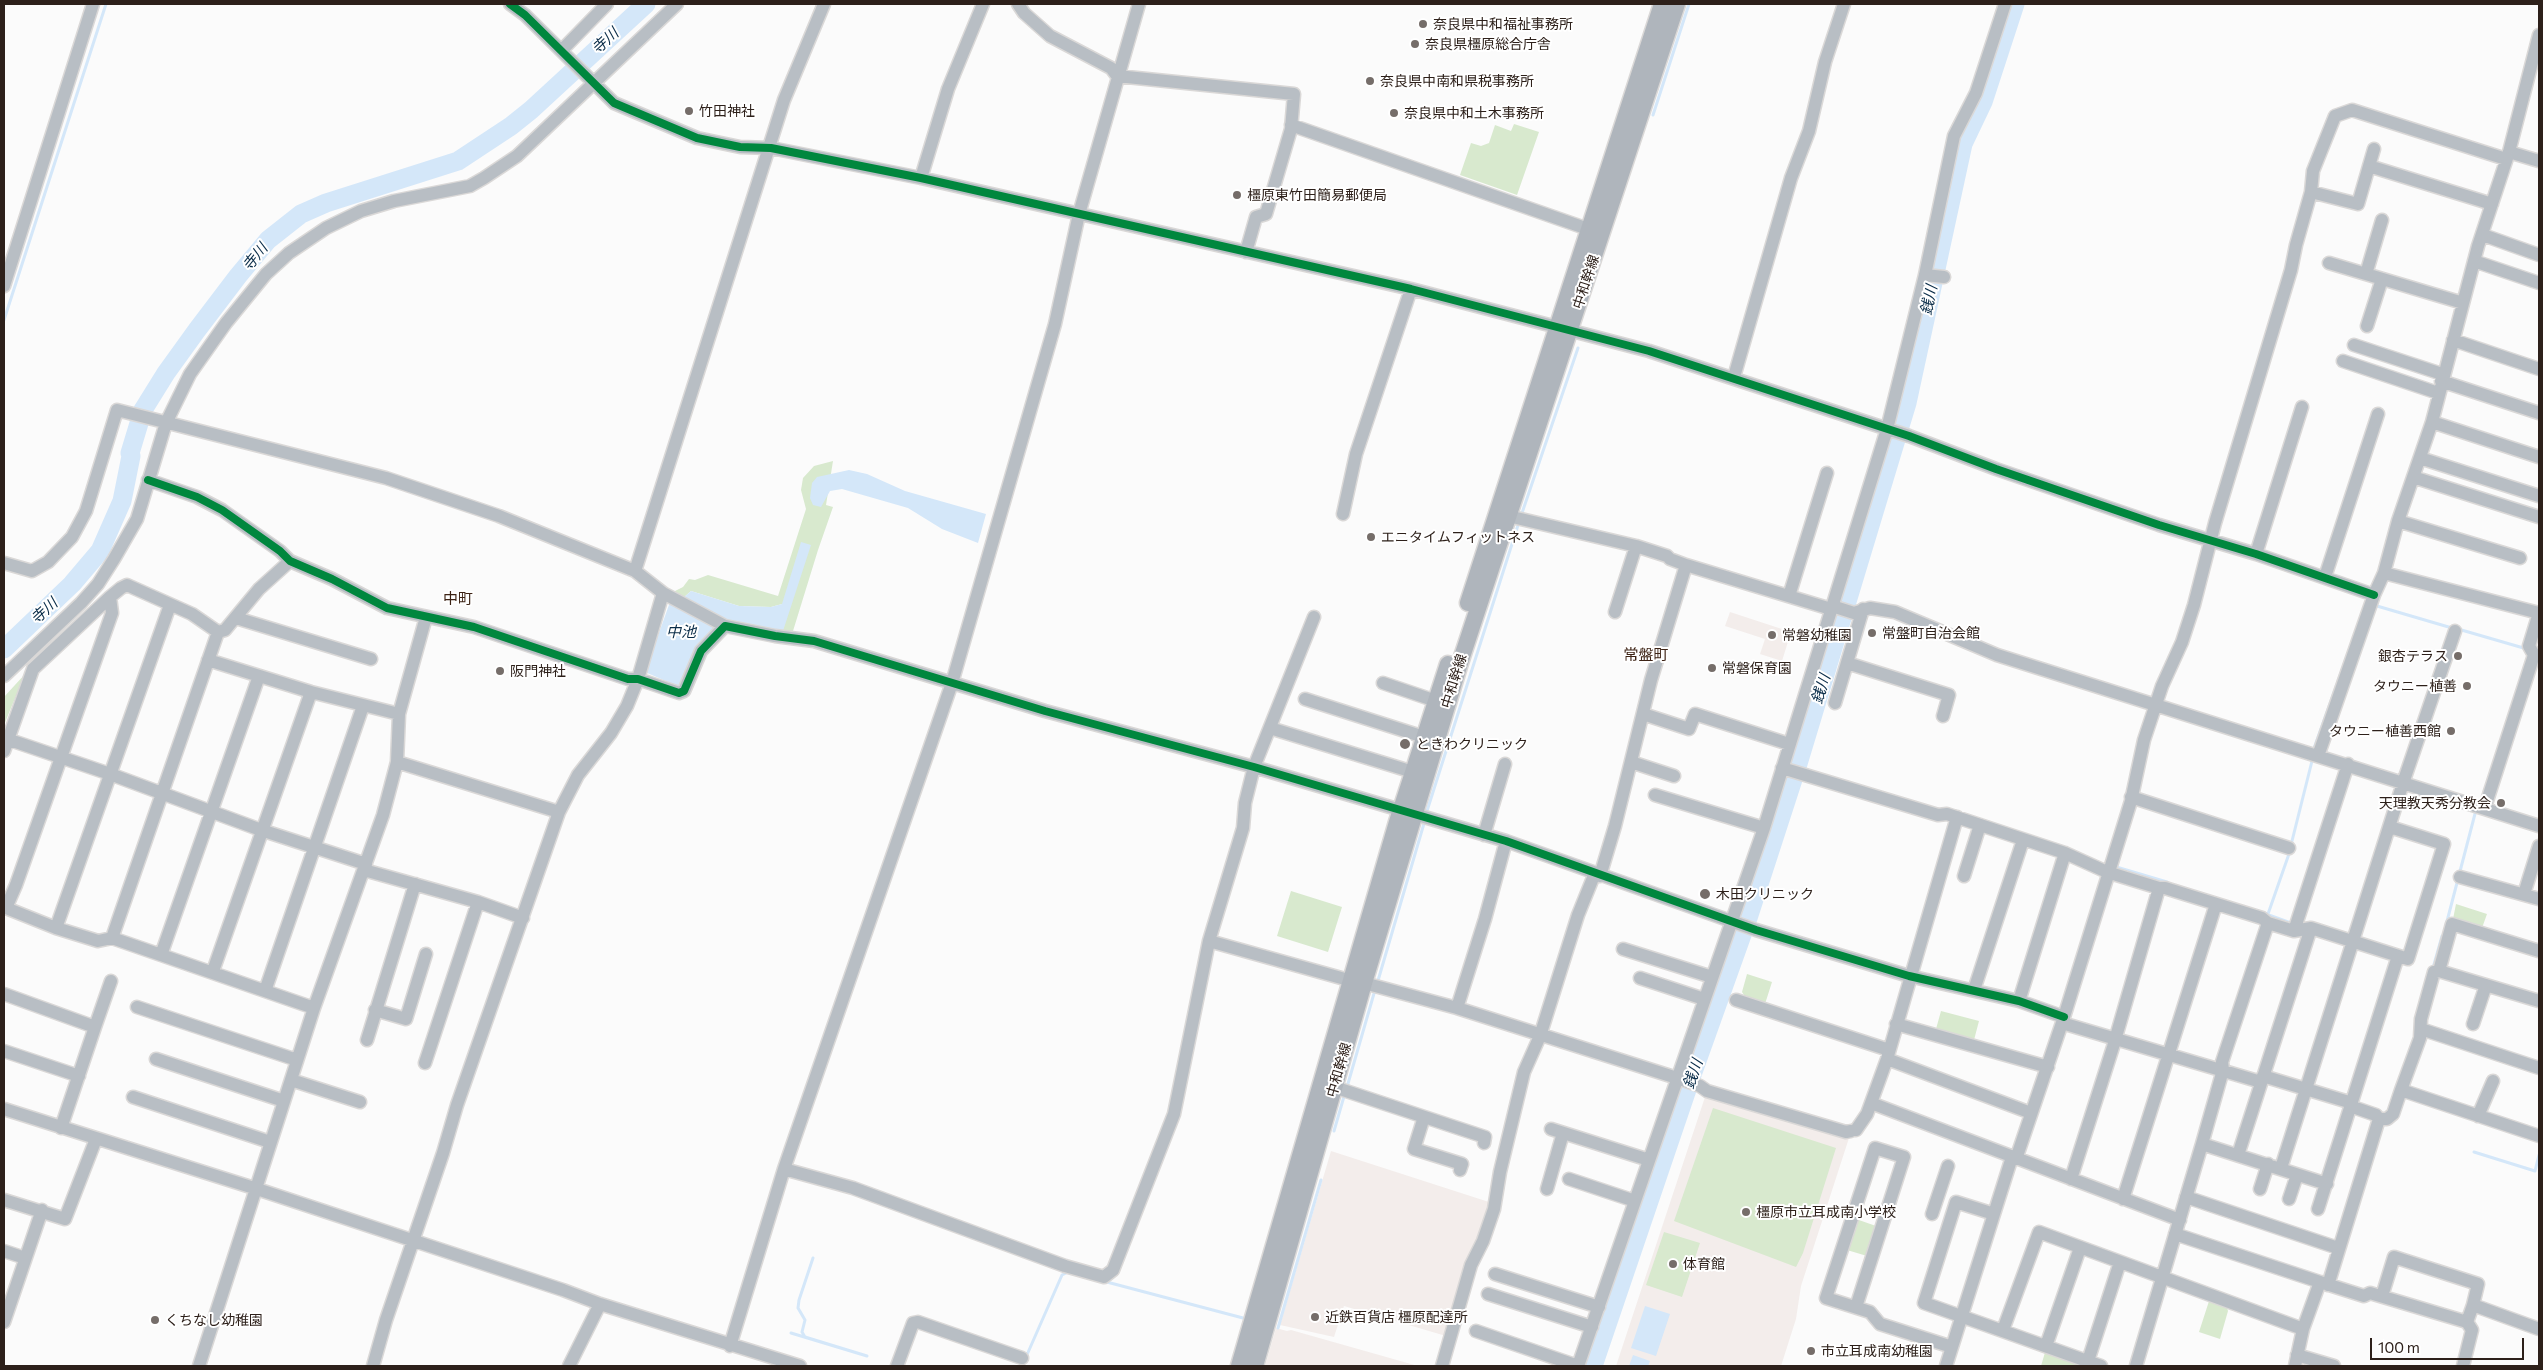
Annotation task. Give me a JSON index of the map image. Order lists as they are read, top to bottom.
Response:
{
  "streets": {
    "main road": ["中和幹線"]
  },
  "districts": ["中町", "常盤町"],
  "water": ["寺川", "銭川", "中池"],
  "places": [
    "奈良県中和福祉事務所",
    "奈良県橿原総合庁舎",
    "奈良県中南和県税事務所",
    "竹田神社",
    "奈良県中和土木事務所",
    "橿原東竹田簡易郵便局",
    "エニタイムフィットネス",
    "常盤町自治会館",
    "常磐幼稚園",
    "銀杏テラス",
    "常磐保育園",
    "阪門神社",
    "タウニー植善",
    "タウニー植善西館",
    "ときわクリニック",
    "天理教天秀分教会",
    "木田クリニック",
    "橿原市立耳成南小学校",
    "体育館",
    "近鉄百貨店 橿原配達所",
    "くちなし幼稚園",
    "市立耳成南幼稚園"
  ],
  "scale_bar": "100 m"
}
